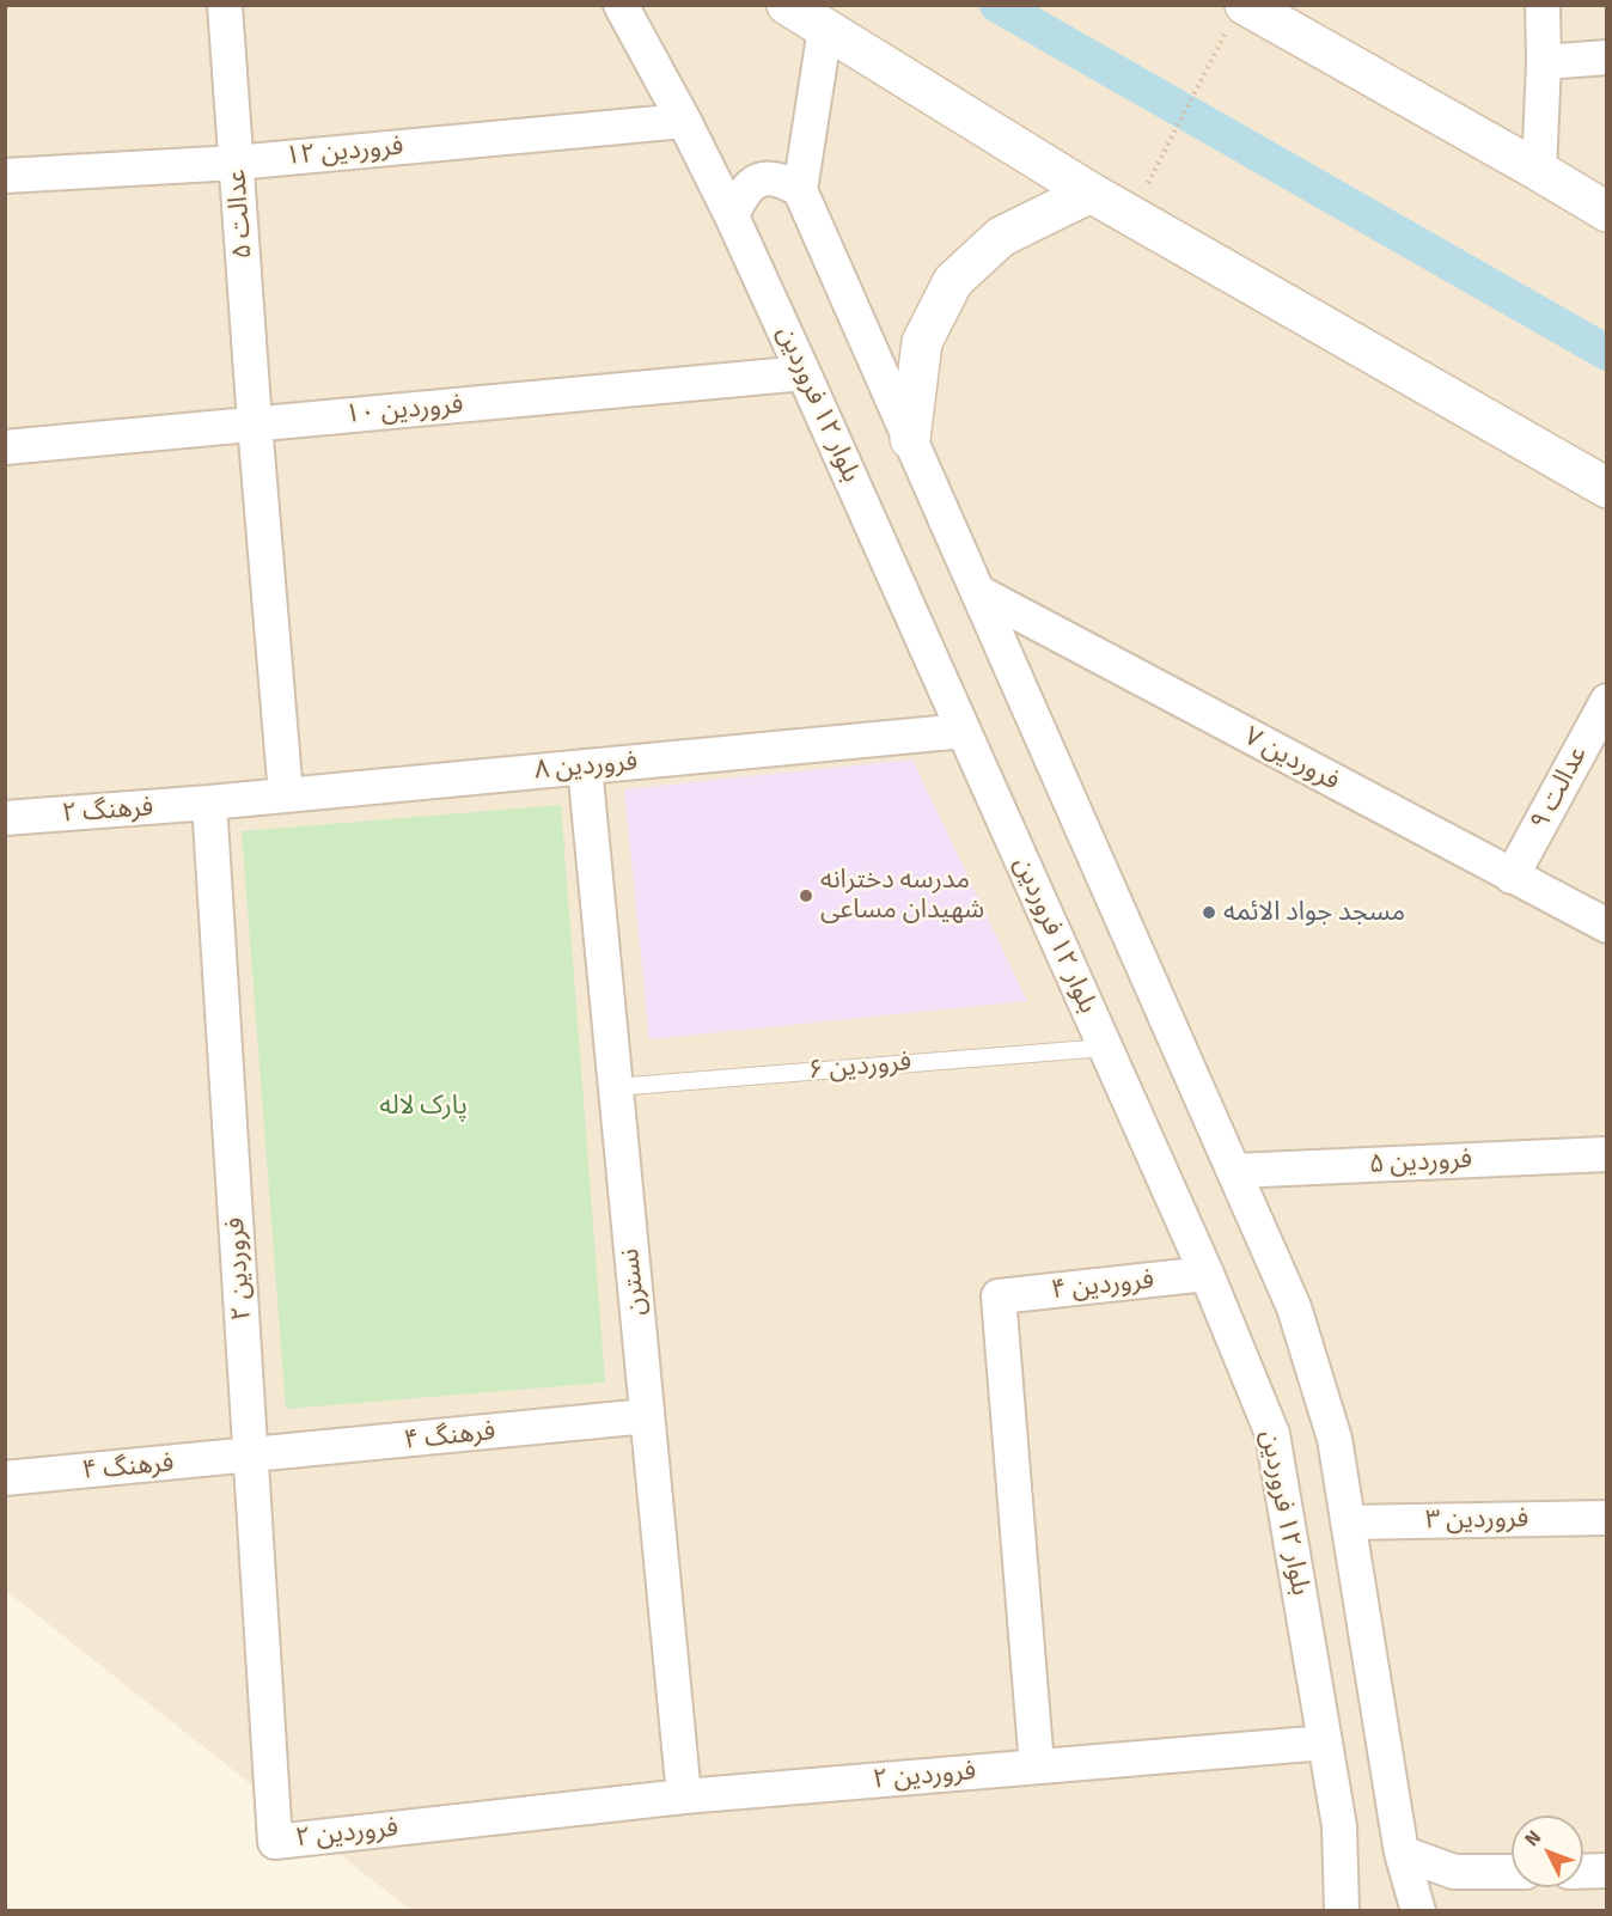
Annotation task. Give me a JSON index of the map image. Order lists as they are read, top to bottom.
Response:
{
  "streets": {
    "street": [
      "فروردین ۱۲",
      "عدالت ۵",
      "بلوار ۱۲ فروردین",
      "فروردین ۱۰",
      "فروردین ۷",
      "فروردین ۸",
      "عدالت ۹",
      "فرهنگ ۲",
      "فروردین ۵",
      "فروردین ۲",
      "نسترن",
      "فروردین ۴",
      "۴ فرهنگ",
      "فرهنگ ۴",
      "فروردین ۳"
    ],
    "lane": ["فروردین ۶"]
  },
  "crossings": [
    ["فروردین ۱۲", "عدالت ۵"],
    ["فروردین ۱۲", "بلوار ۱۲ فروردین"],
    ["عدالت ۵", "فروردین ۱۰"],
    ["عدالت ۵", "فروردین ۸"],
    ["بلوار ۱۲ فروردین", "فروردین ۱۰"],
    ["بلوار ۱۲ فروردین", "فروردین ۸"],
    ["بلوار ۱۲ فروردین", "فروردین ۶"],
    ["بلوار ۱۲ فروردین", "فروردین ۲"],
    ["بلوار ۱۲ فروردین", "فروردین ۴"],
    ["فروردین ۷", "عدالت ۹"],
    ["فروردین ۸", "فرهنگ ۲"],
    ["فروردین ۸", "فروردین ۲"],
    ["فروردین ۸", "نسترن"],
    ["فرهنگ ۲", "فروردین ۲"],
    ["فروردین ۶", "نسترن"],
    ["فروردین ۲", "نسترن"],
    ["فروردین ۲", "فروردین ۴"],
    ["فروردین ۲", "۴ فرهنگ"],
    ["فروردین ۲", "فرهنگ ۴"],
    ["نسترن", "۴ فرهنگ"],
    ["۴ فرهنگ", "فرهنگ ۴"]
  ],
  "parks": ["پارک لاله"],
  "places": ["مدرسه دخترانه شهیدان مساعی", "مسجد جواد الائمه"],
  "north": "top left"
}
